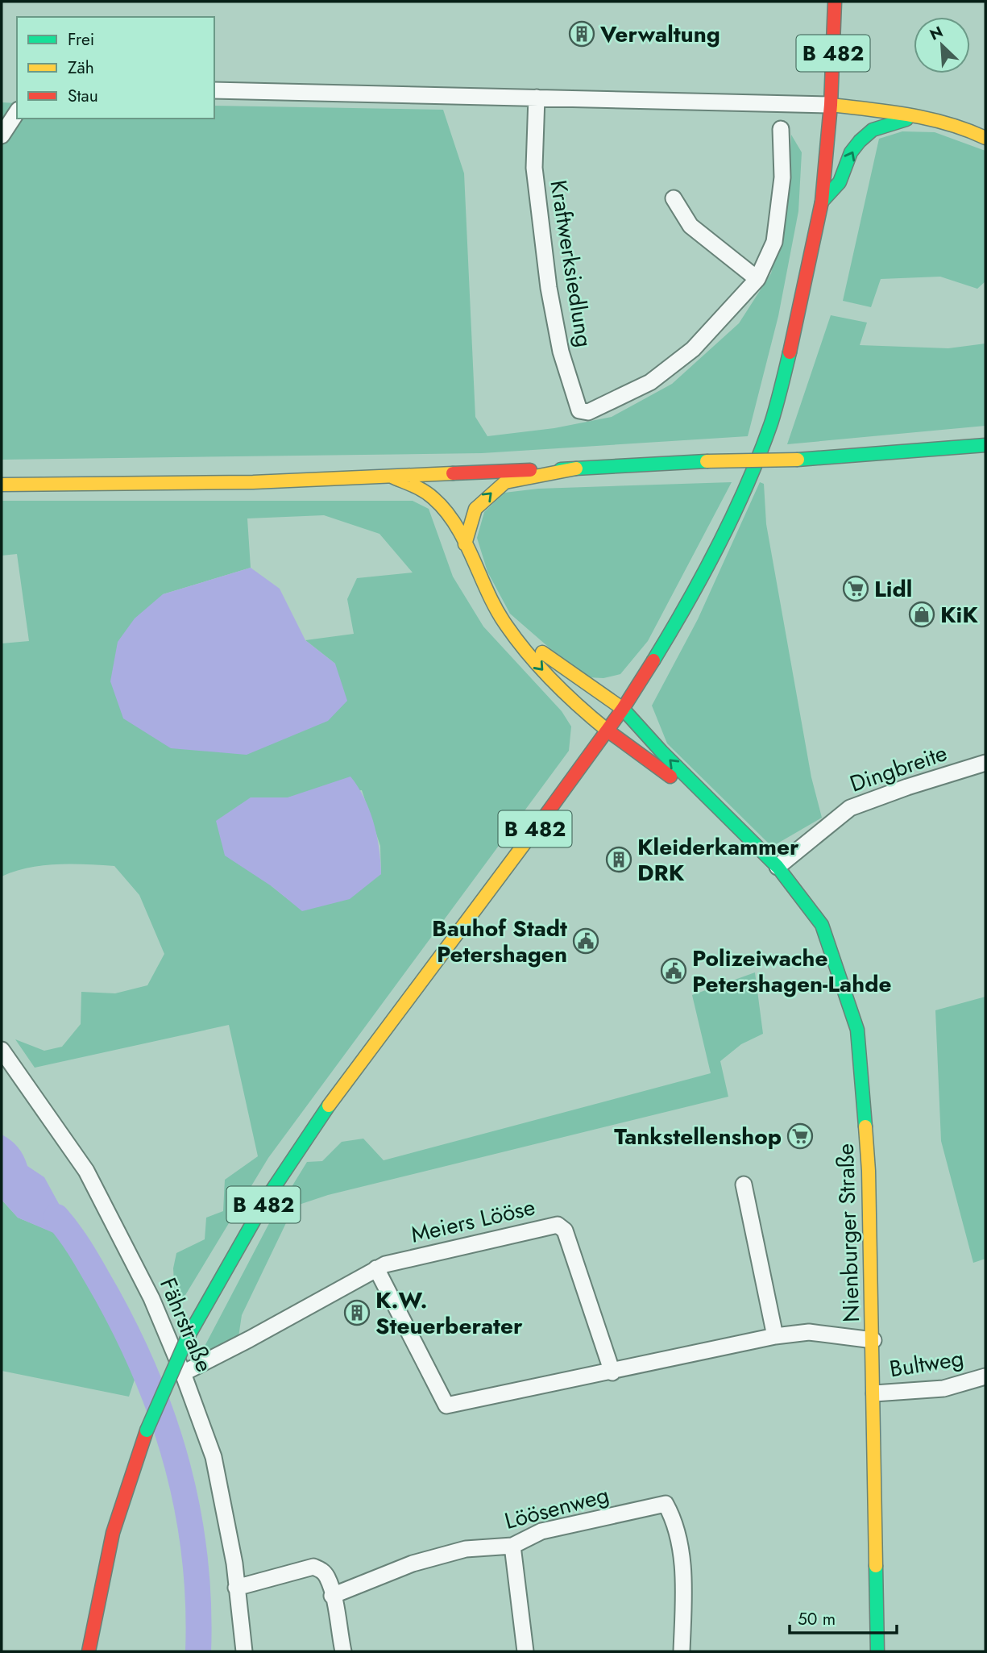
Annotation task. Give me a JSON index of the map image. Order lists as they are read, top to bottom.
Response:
{
  "streets": {
    "main road": ["B 482", "Nienburger Straße"],
    "street": [
      "Kraftwerksiedlung",
      "Dingbreite",
      "Meiers Lööse",
      "Fährstraße",
      "Bultweg",
      "Löösenweg"
    ]
  },
  "crossings": [
    ["B 482", "Nienburger Straße"],
    ["Dingbreite", "Nienburger Straße"],
    ["Meiers Lööse", "Fährstraße"],
    ["Nienburger Straße", "Bultweg"]
  ],
  "places": {
    "building": ["Verwaltung", "Kleiderkammer DRK", "K.W. Steuerberater"],
    "supermarket": ["Lidl", "Tankstellenshop"],
    "shop": ["KiK"],
    "public building": ["Bauhof Stadt Petershagen", "Polizeiwache Petershagen-Lahde"]
  },
  "legend": ["Frei", "Zäh", "Stau"],
  "scale_bar": "50 m",
  "north": "top left"
}
